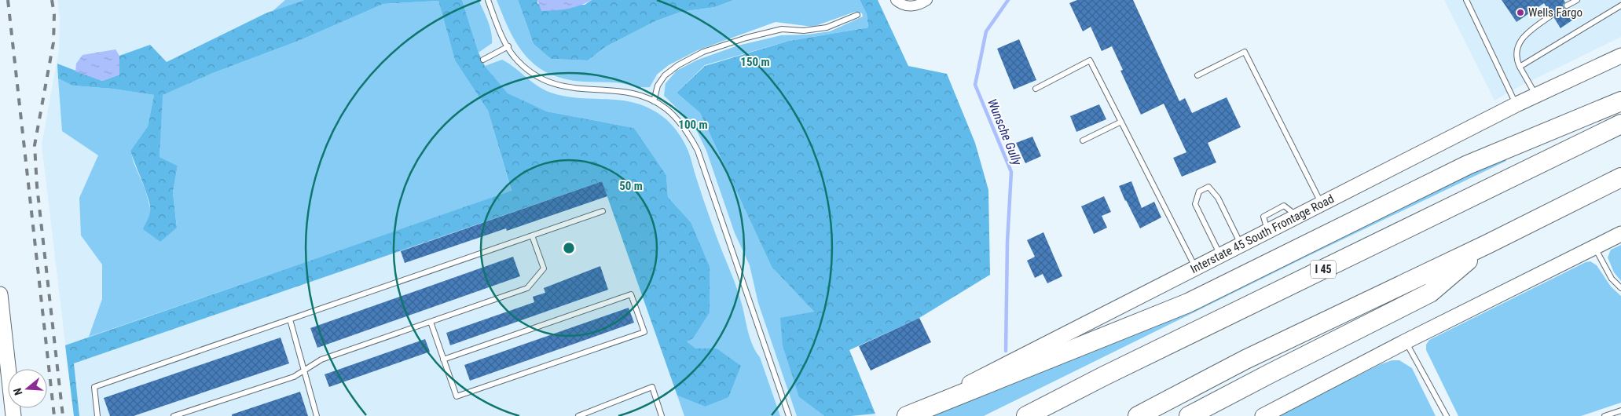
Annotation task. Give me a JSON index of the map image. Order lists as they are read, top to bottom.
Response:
{
  "streets": {
    "highway": ["I 45"],
    "main road": ["Interstate 45 South Frontage Road"]
  },
  "water": ["Wunsche Gully"],
  "places": ["Wells Fargo"],
  "north": "left",
  "rings": ["150 m", "100 m", "50 m"]
}
